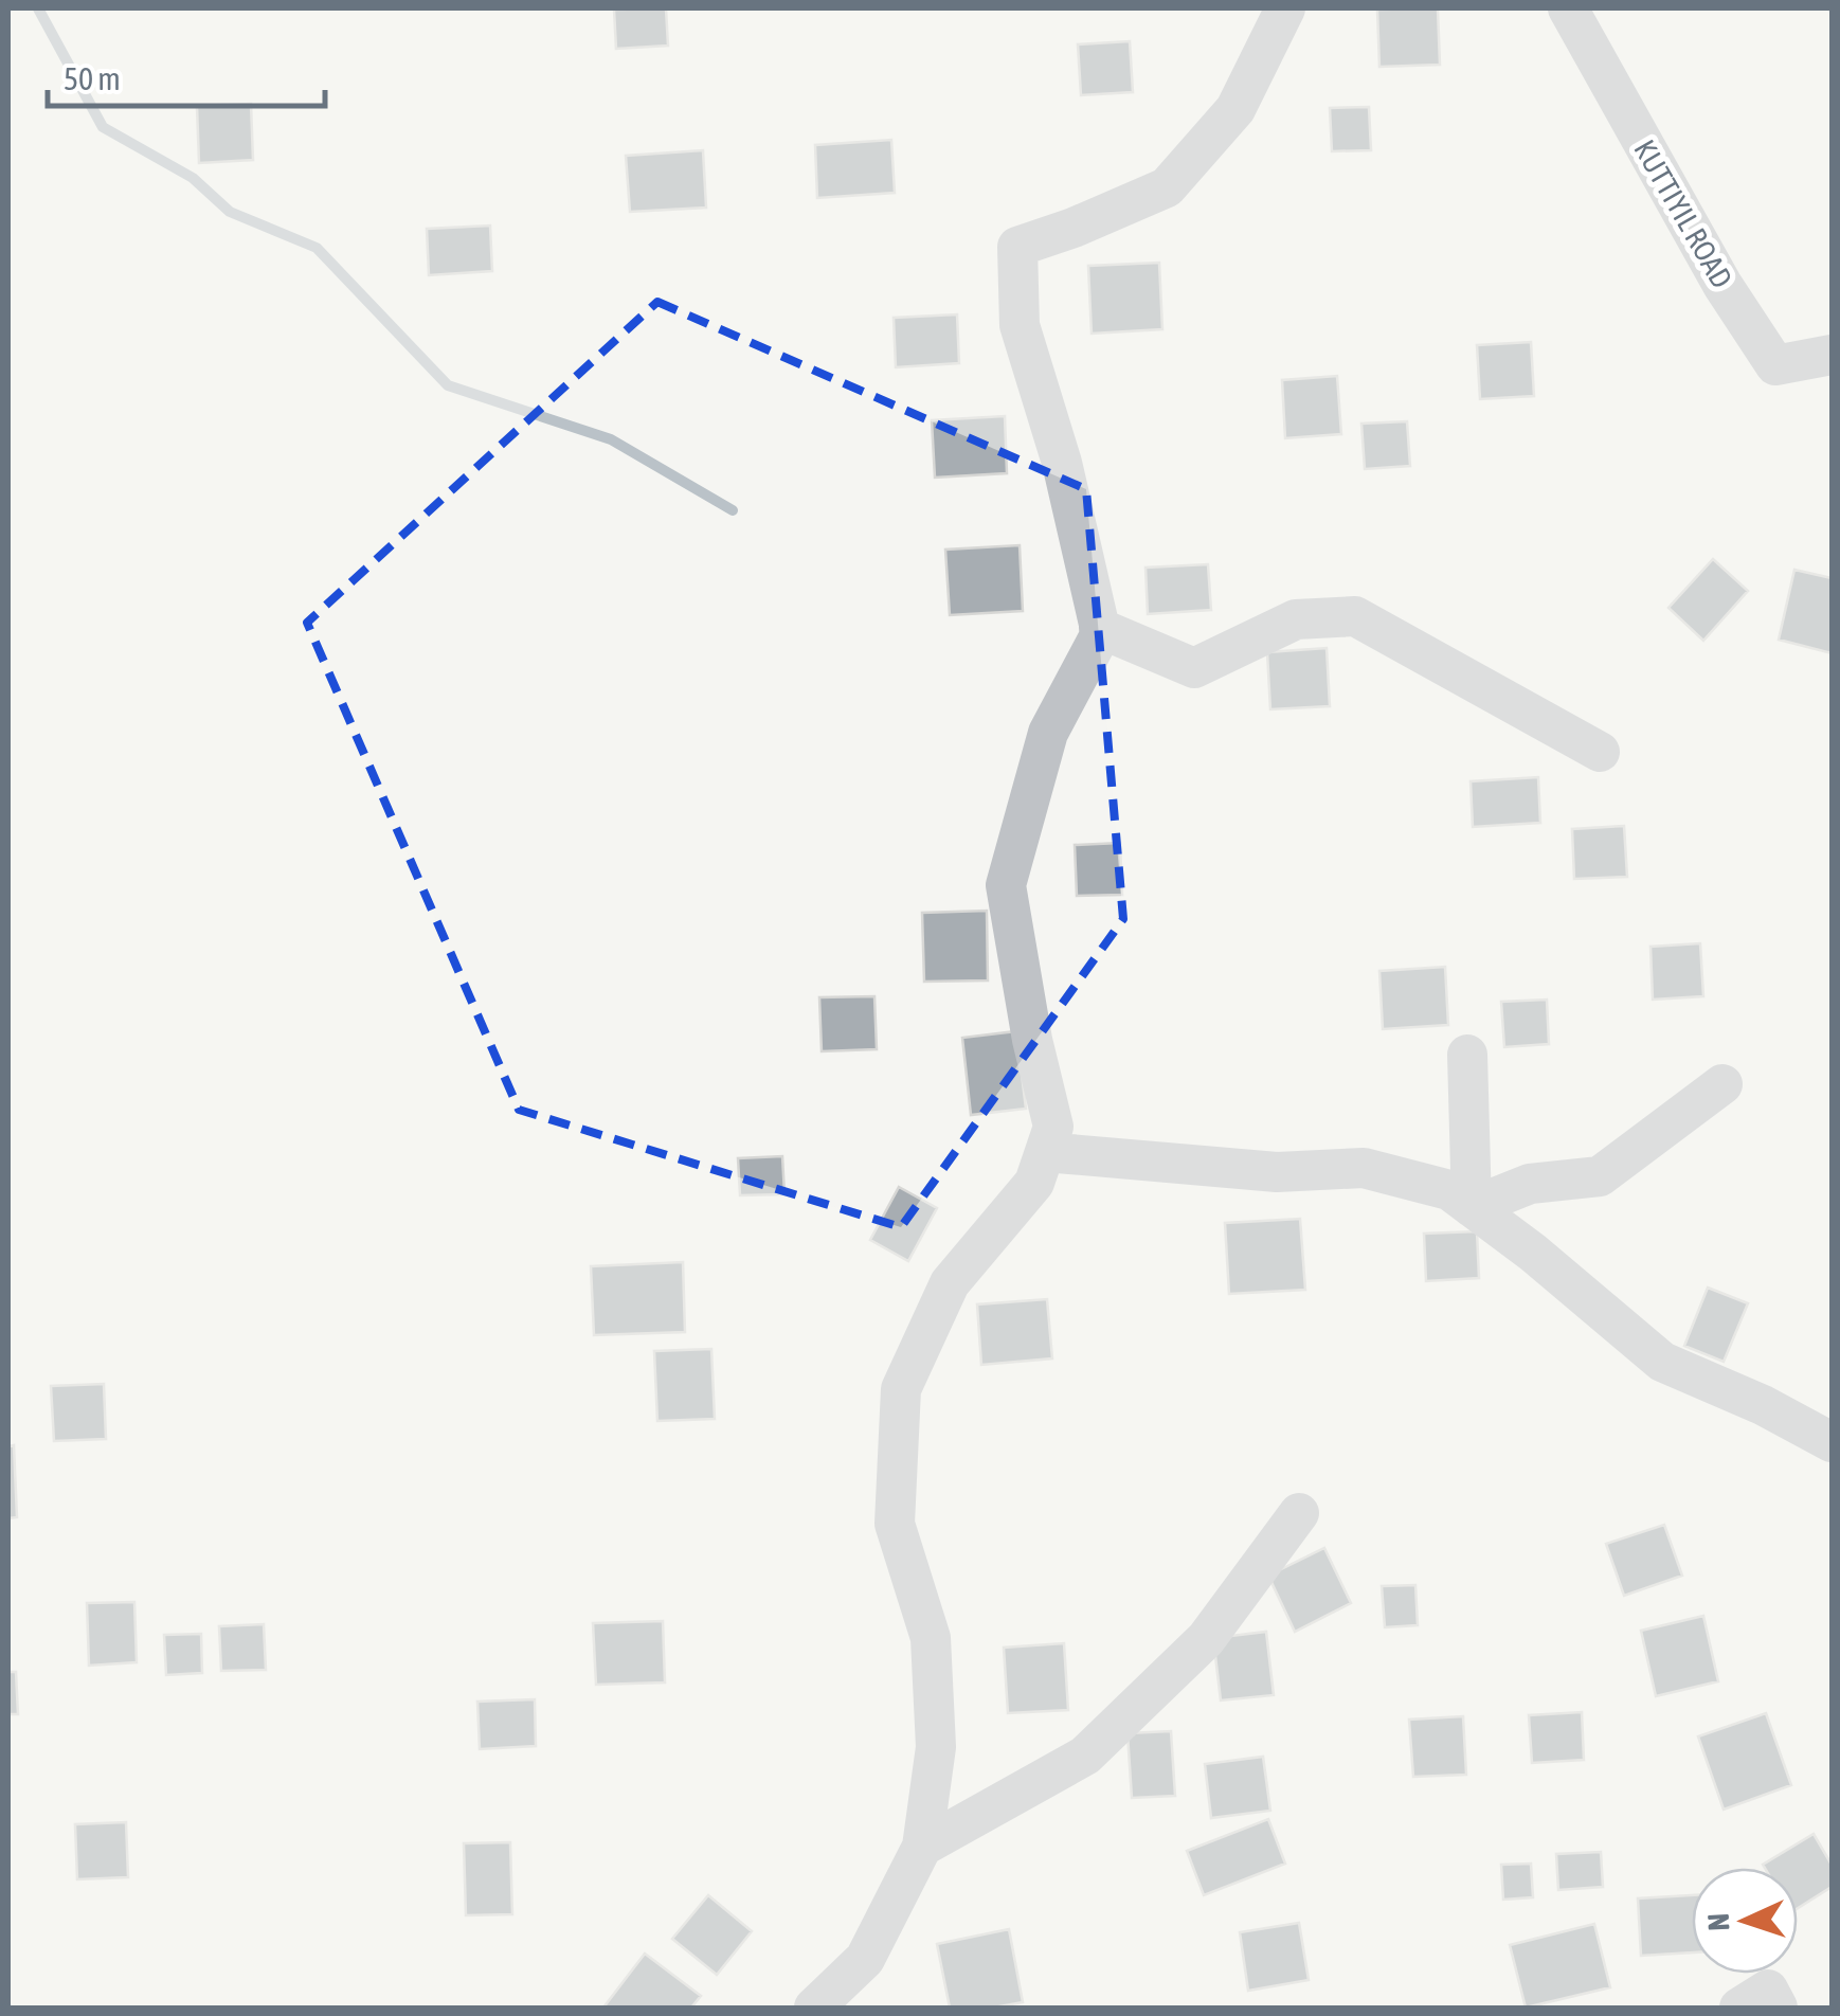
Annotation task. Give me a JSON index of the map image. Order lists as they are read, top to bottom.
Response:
{
  "streets": {
    "street": ["KUTTIYIL ROAD"]
  },
  "scale_bar": "50 m",
  "north": "left"
}
